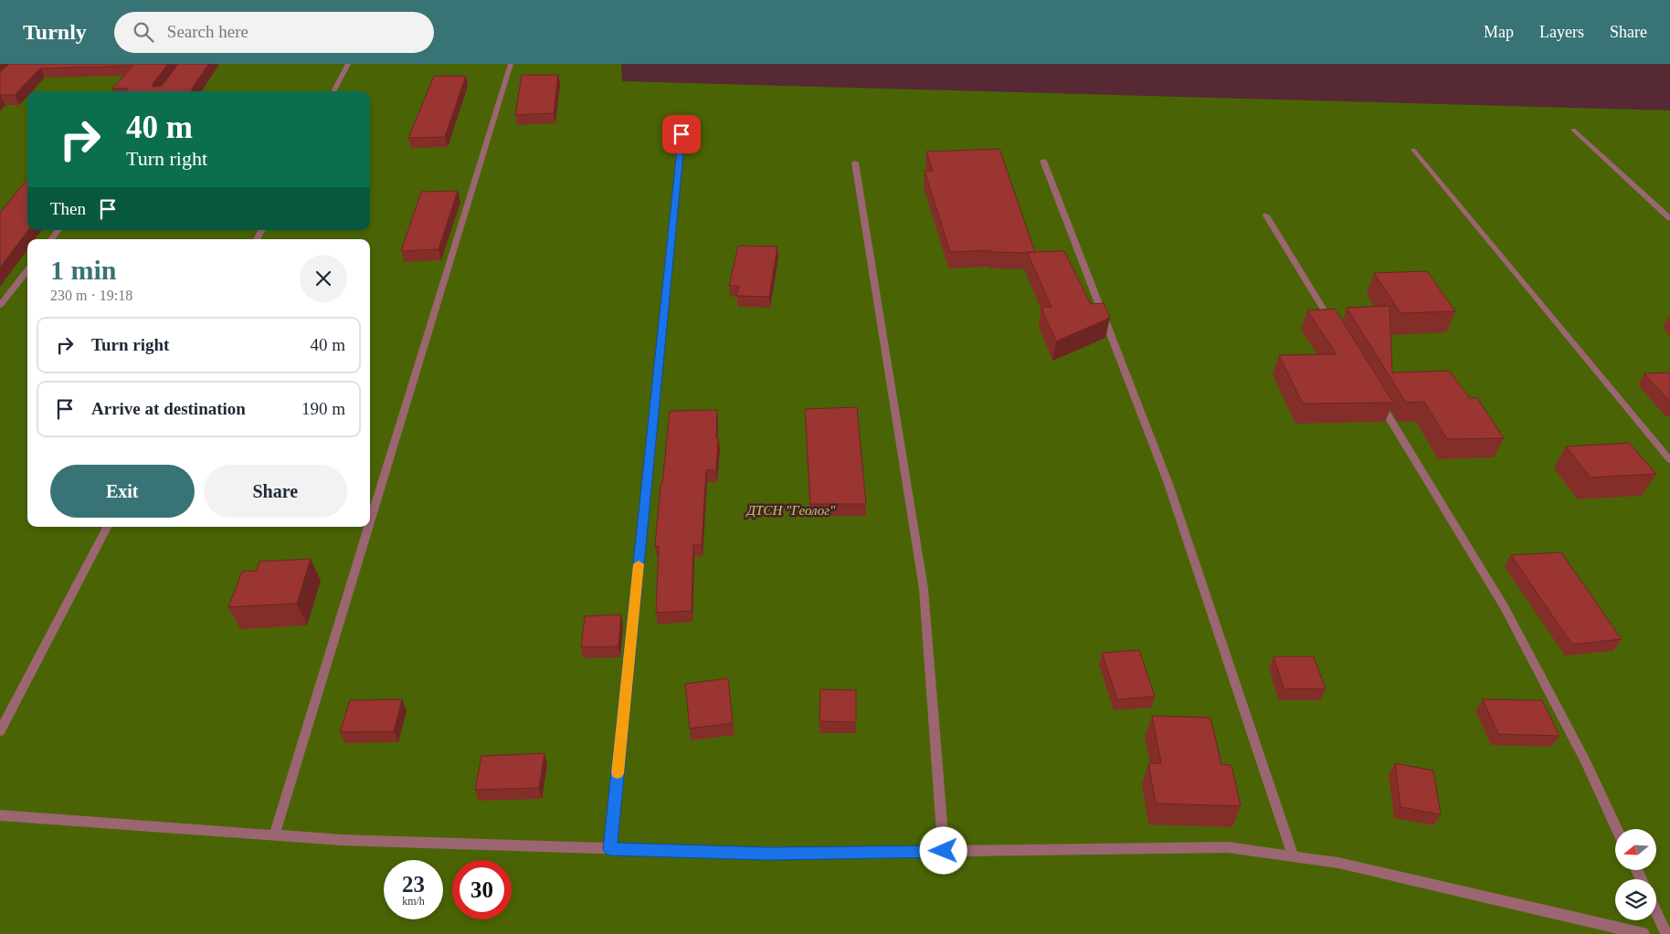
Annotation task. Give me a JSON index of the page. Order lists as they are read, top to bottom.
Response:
{
  "parks": ["ДТСН \"Геолог\""],
  "north": "left",
  "page": {
    "header": "Turnly",
    "search": "Search here",
    "nav": ["Map", "Layers", "Share"],
    "turn": ["40 m", "Turn right"],
    "then": "Then",
    "heading": ["1 min", "230 m · 19:18"],
    "list": [
      {
        "name": "Turn right",
        "value": "40 m"
      },
      {
        "name": "Arrive at destination",
        "value": "190 m"
      }
    ],
    "buttons": ["Exit", "Share"],
    "speed": "23 km/h",
    "limit": "30"
  }
}
